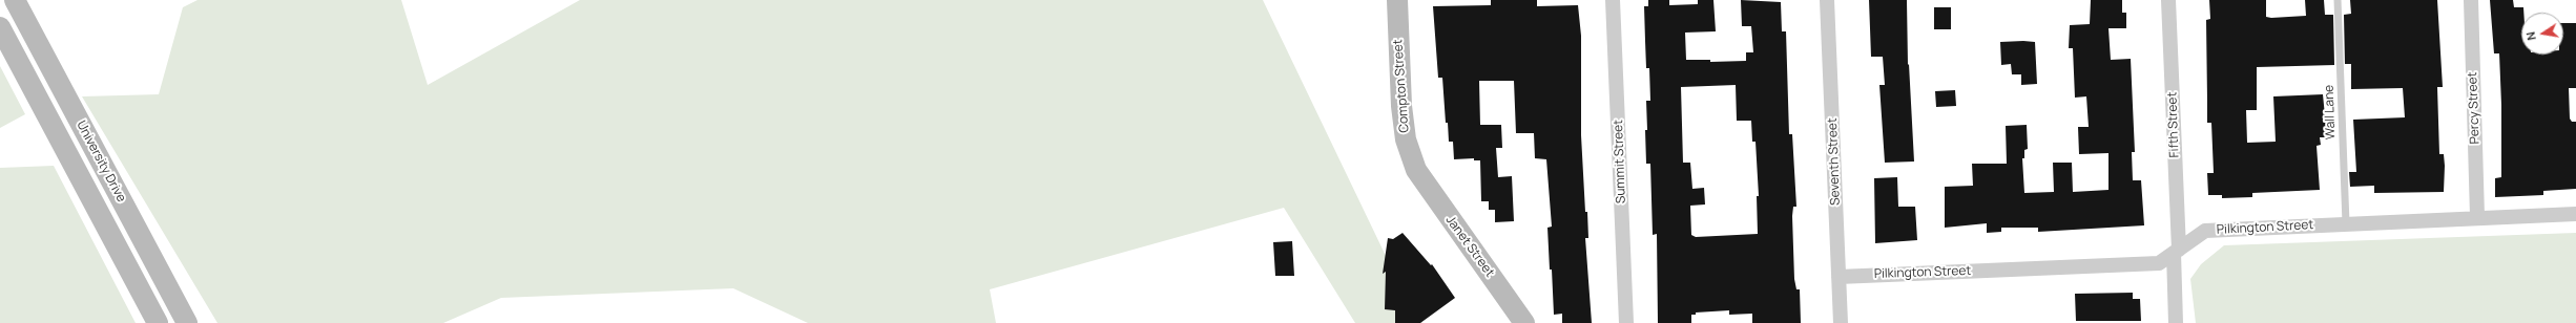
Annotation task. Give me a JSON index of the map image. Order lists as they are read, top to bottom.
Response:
{
  "streets": {
    "main road": ["Compton Street", "University Drive", "Janet Street"],
    "street": [
      "Percy Street",
      "Fifth Street",
      "Summit Street",
      "Seventh Street",
      "Pilkington Street"
    ],
    "lane": ["Wall Lane"]
  },
  "crossings": [
    ["Compton Street", "Janet Street"],
    ["Percy Street", "Pilkington Street"],
    ["Wall Lane", "Pilkington Street"],
    ["Fifth Street", "Pilkington Street"],
    ["Seventh Street", "Pilkington Street"]
  ],
  "north": "left"
}
